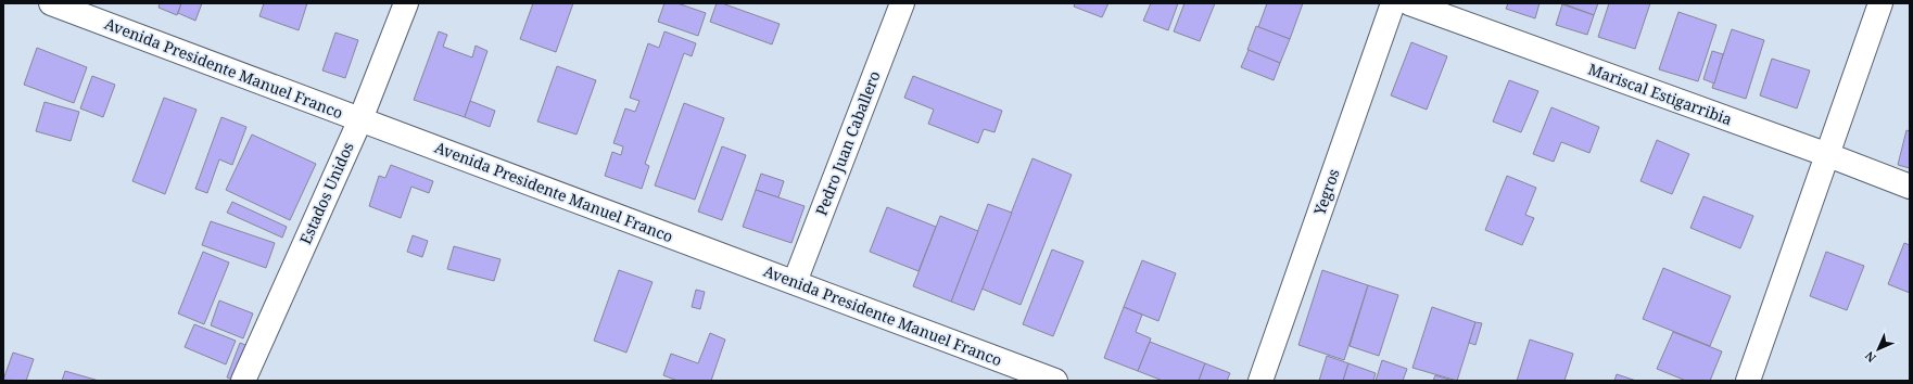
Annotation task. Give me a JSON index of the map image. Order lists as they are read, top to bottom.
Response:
{
  "streets": {
    "street": [
      "Avenida Presidente Manuel Franco",
      "Mariscal Estigarribia",
      "Pedro Juan Caballero",
      "Yegros",
      "Estados Unidos"
    ]
  },
  "crossings": [
    ["Avenida Presidente Manuel Franco", "Pedro Juan Caballero"],
    ["Avenida Presidente Manuel Franco", "Estados Unidos"]
  ],
  "north": "bottom left"
}
